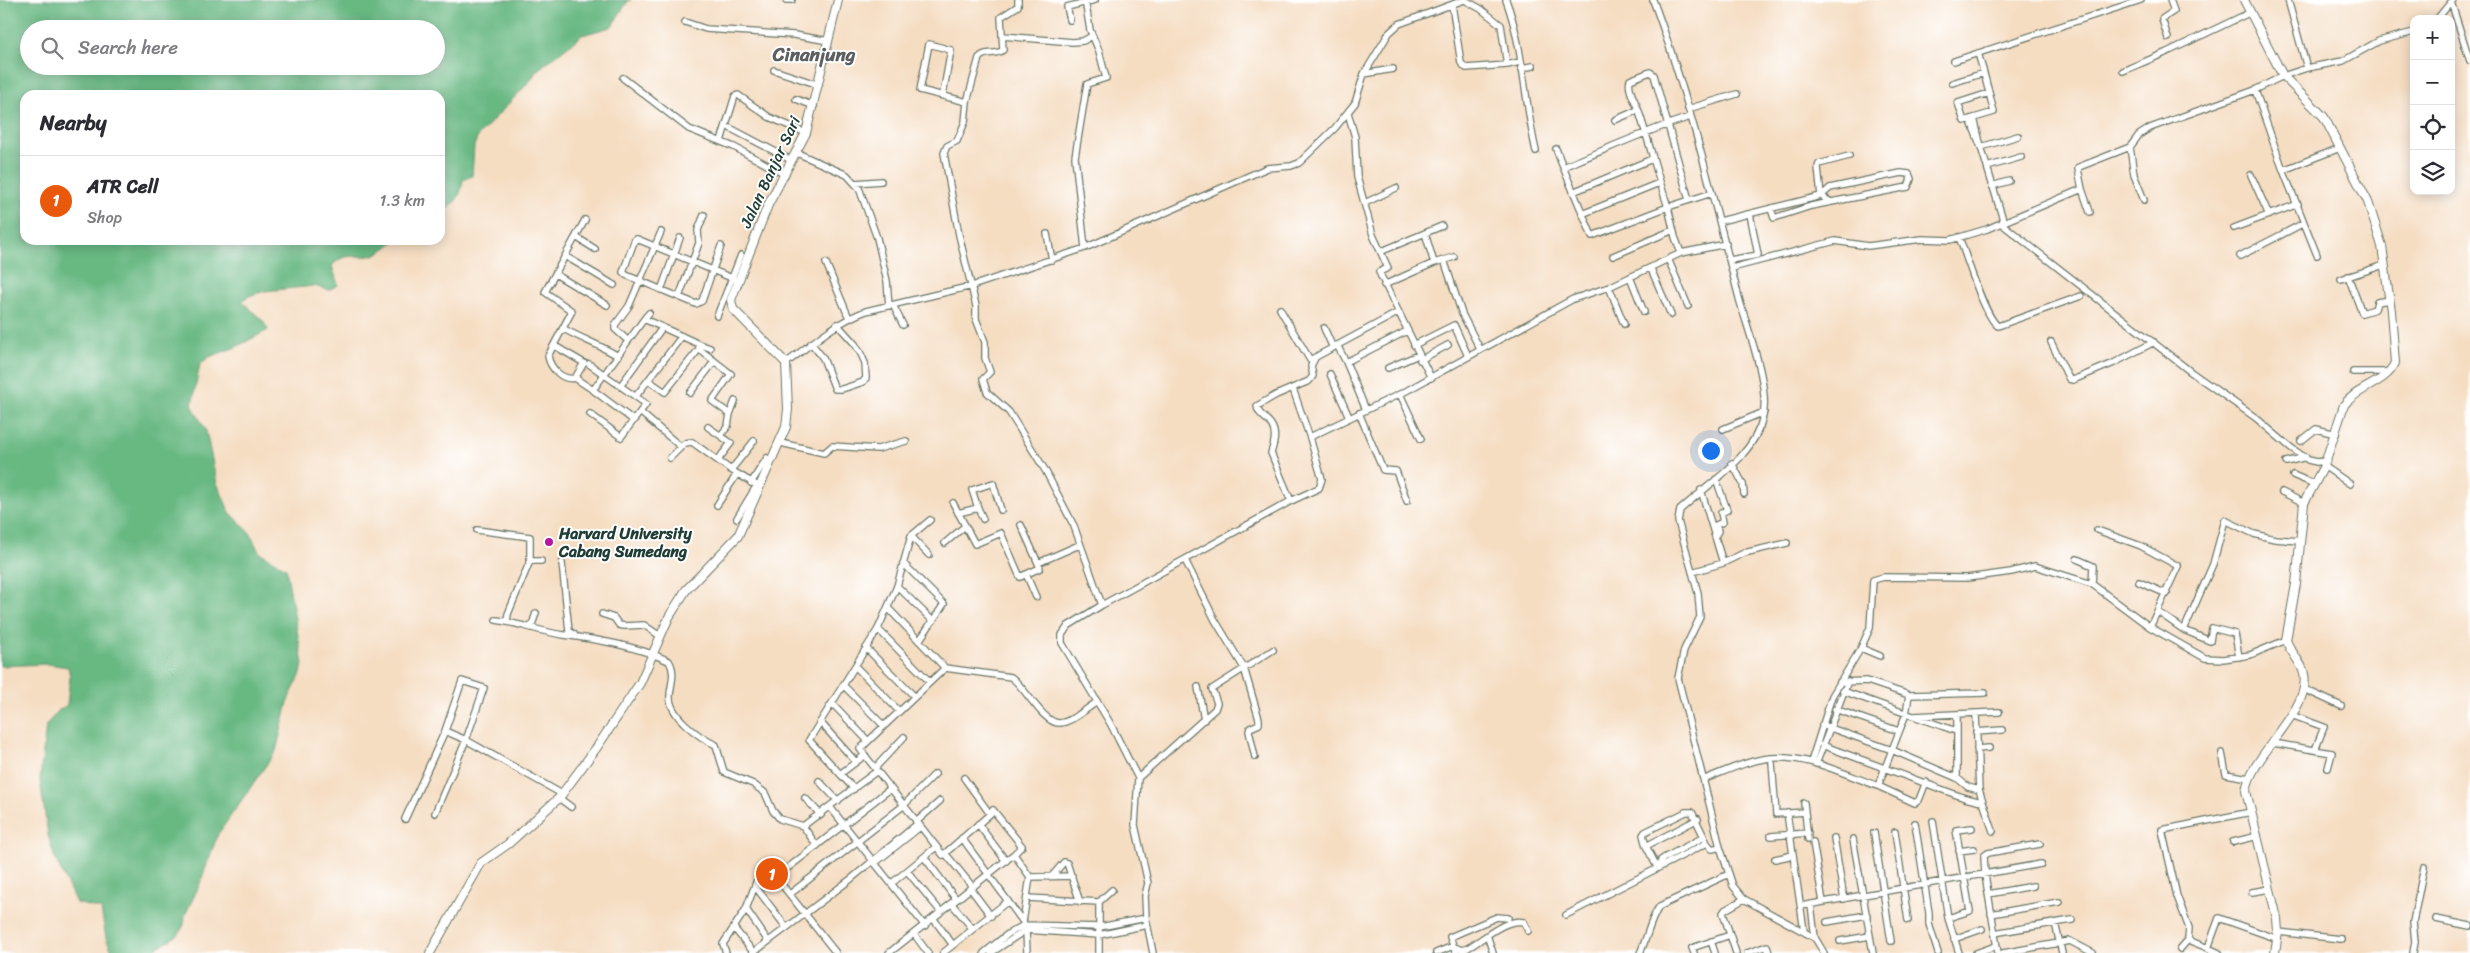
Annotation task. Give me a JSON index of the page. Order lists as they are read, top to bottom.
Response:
{
  "streets": {
    "street": ["Jalan Banjar Sari"]
  },
  "districts": ["Cinanjung"],
  "places": ["Harvard University Cabang Sumedang"],
  "page": {
    "map_buttons": ["+", "−"],
    "search": "Search here",
    "heading": "Nearby",
    "list": [
      {
        "mark": "1",
        "name": "ATR Cell",
        "note": "Shop",
        "value": "1.3 km"
      }
    ],
    "pins": "1"
  }
}
